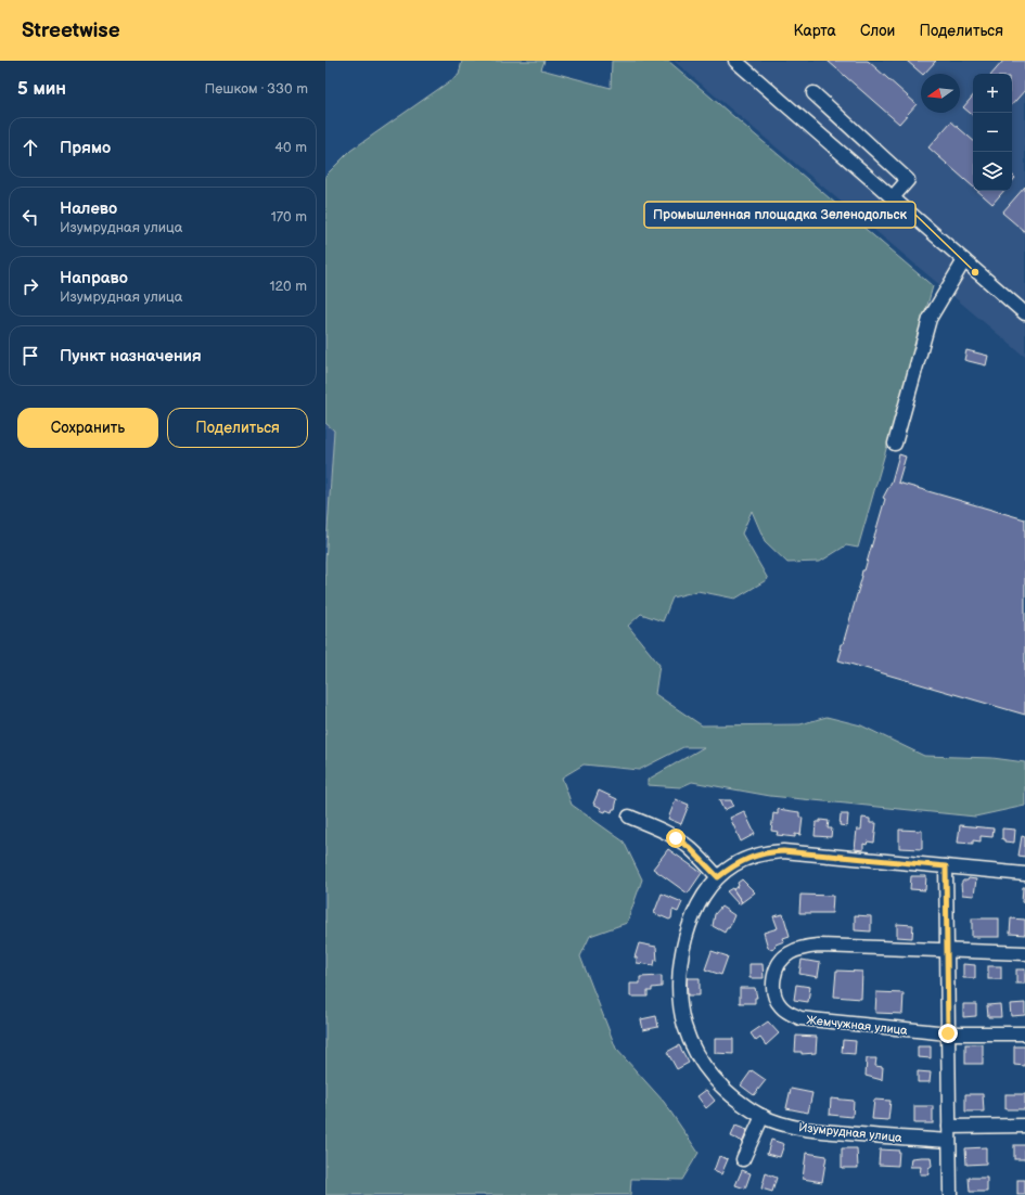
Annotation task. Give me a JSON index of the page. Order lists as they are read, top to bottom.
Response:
{
  "streets": {
    "street": ["Жемчужная улица", "Изумрудная улица"]
  },
  "places": ["Промышленная площадка Зеленодольск"],
  "north": "left",
  "page": {
    "header": "Streetwise",
    "nav": ["Карта", "Слои", "Поделиться"],
    "heading": ["5 мин", "Пешком · 330 m"],
    "map_buttons": ["+", "−"],
    "list": [
      ["Прямо", "40 m"],
      ["Налево", "Изумрудная улица", "170 m"],
      ["Направо", "Изумрудная улица", "120 m"],
      "Пункт назначения"
    ],
    "buttons": ["Сохранить", "Поделиться"]
  }
}
